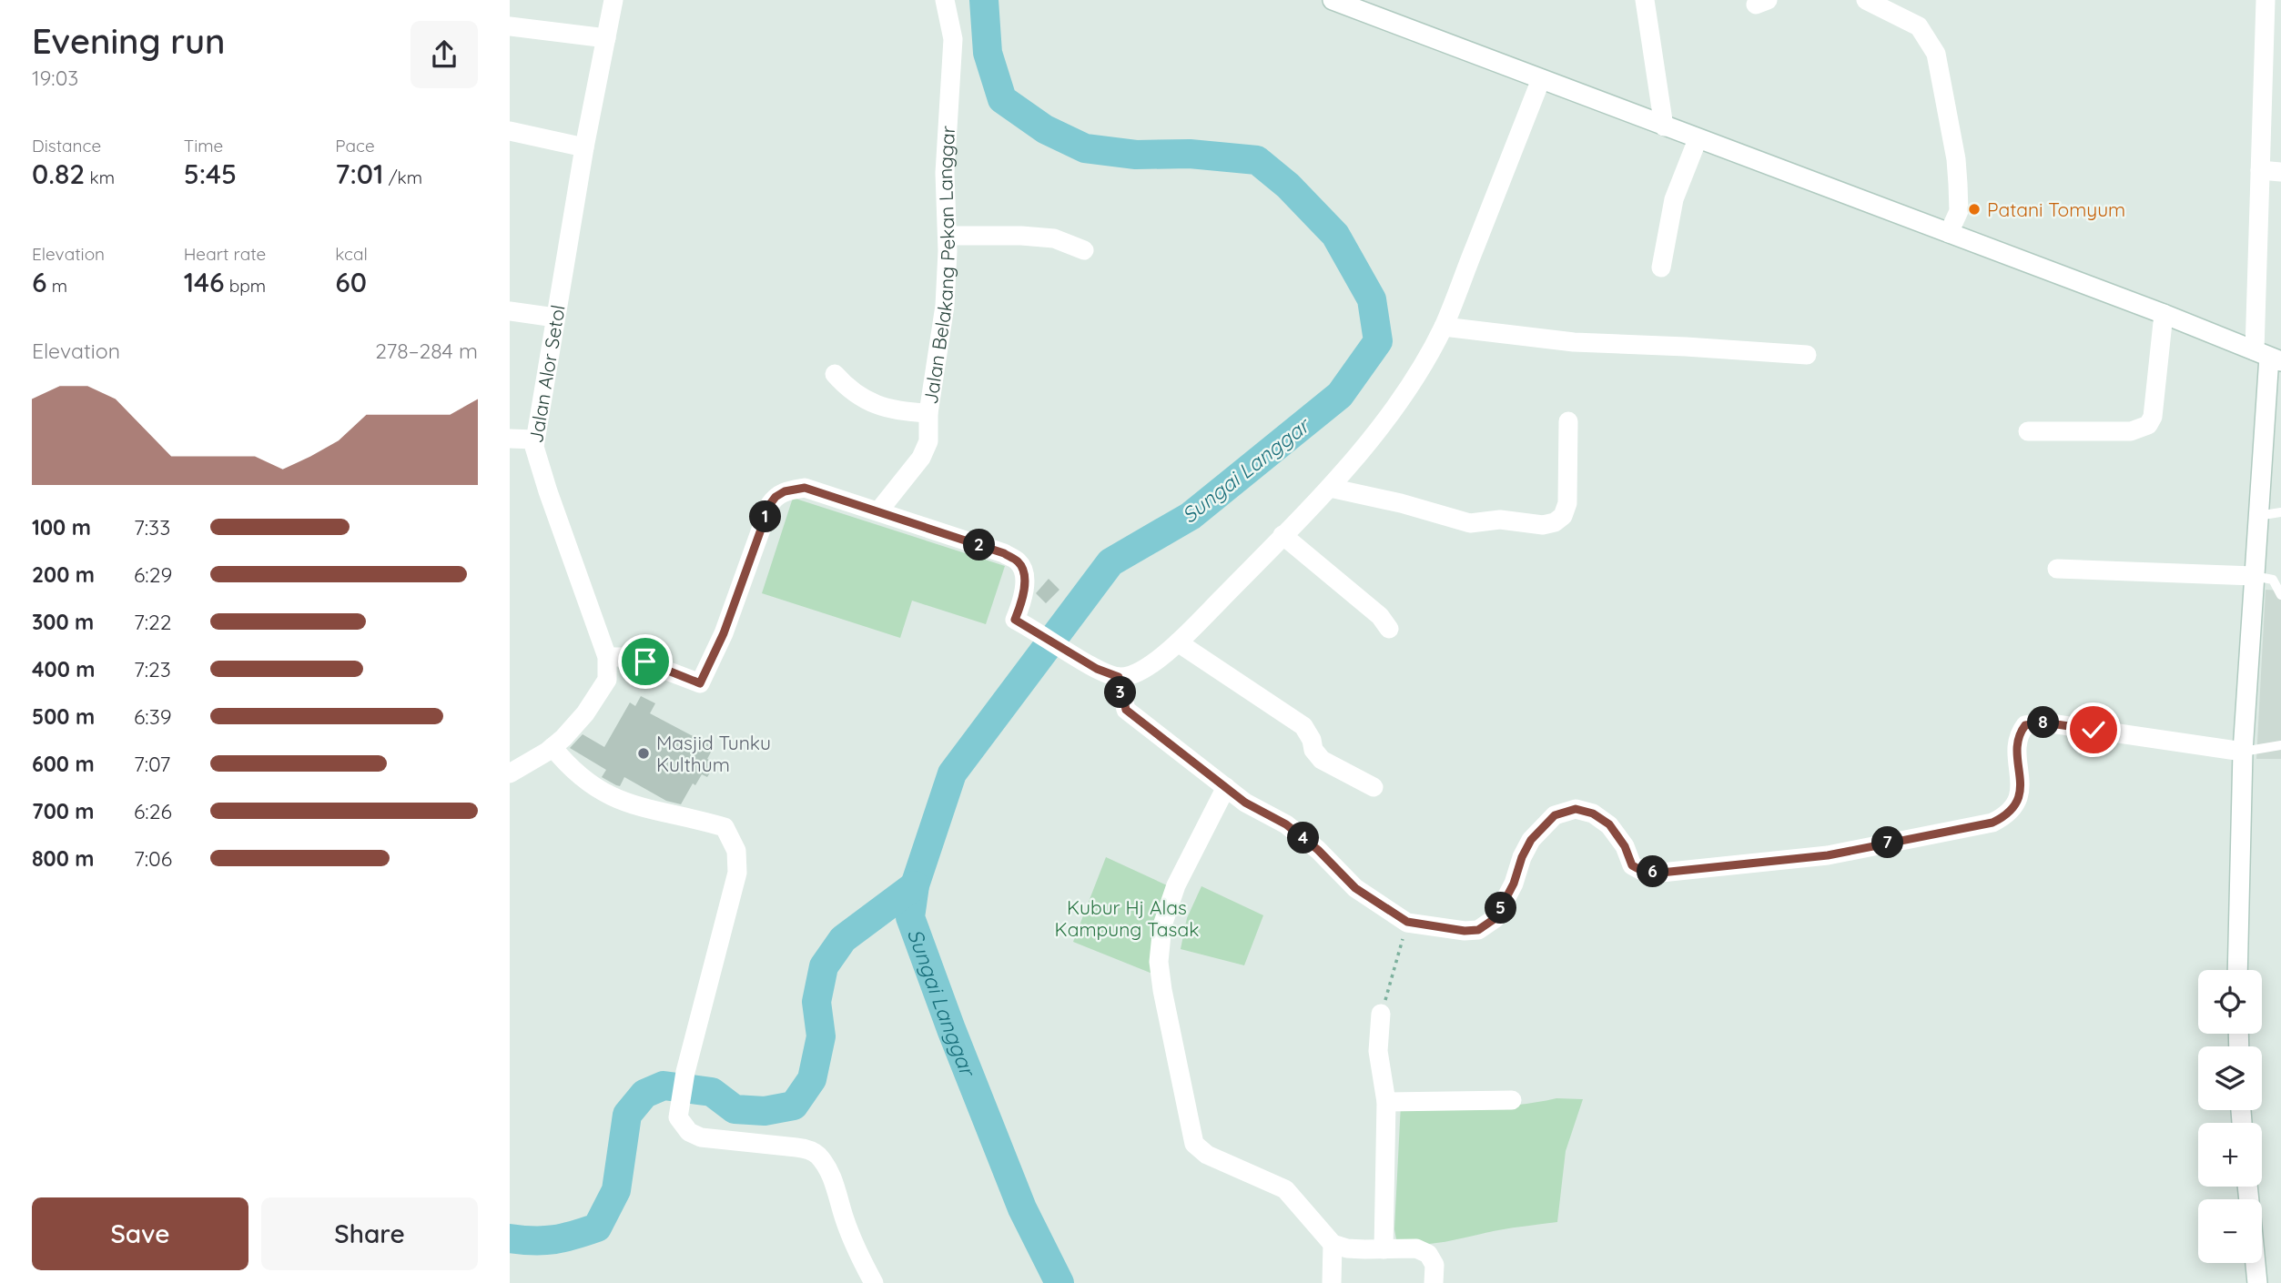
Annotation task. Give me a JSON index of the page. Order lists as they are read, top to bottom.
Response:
{
  "streets": {
    "street": ["Jalan Belakang Pekan Langgar", "Jalan Alor Setol"]
  },
  "water": ["Sungai Langgar"],
  "parks": ["Kubur Hj Alas Kampung Tasak"],
  "places": ["Patani Tomyum", "Masjid Tunku Kulthum"],
  "page": {
    "heading": ["Evening run", "19:03"],
    "stats": [
      ["Distance", "0.82 km"],
      ["Time", "5:45"],
      ["Pace", "7:01 /km"],
      ["Elevation", "6 m"],
      ["Heart rate", "146 bpm"],
      ["kcal", "60"]
    ],
    "chart": ["Elevation", "278–284 m"],
    "pins": [
      "1",
      "2",
      "3",
      "8",
      "4",
      "7",
      "6",
      "5"
    ],
    "list": [
      {
        "name": "100 m",
        "note": "7:33"
      },
      {
        "name": "200 m",
        "note": "6:29"
      },
      {
        "name": "300 m",
        "note": "7:22"
      },
      {
        "name": "400 m",
        "note": "7:23"
      },
      {
        "name": "500 m",
        "note": "6:39"
      },
      {
        "name": "600 m",
        "note": "7:07"
      },
      {
        "name": "700 m",
        "note": "6:26"
      },
      {
        "name": "800 m",
        "note": "7:06"
      }
    ],
    "map_buttons": ["+", "−"],
    "buttons": ["Save", "Share"]
  }
}
